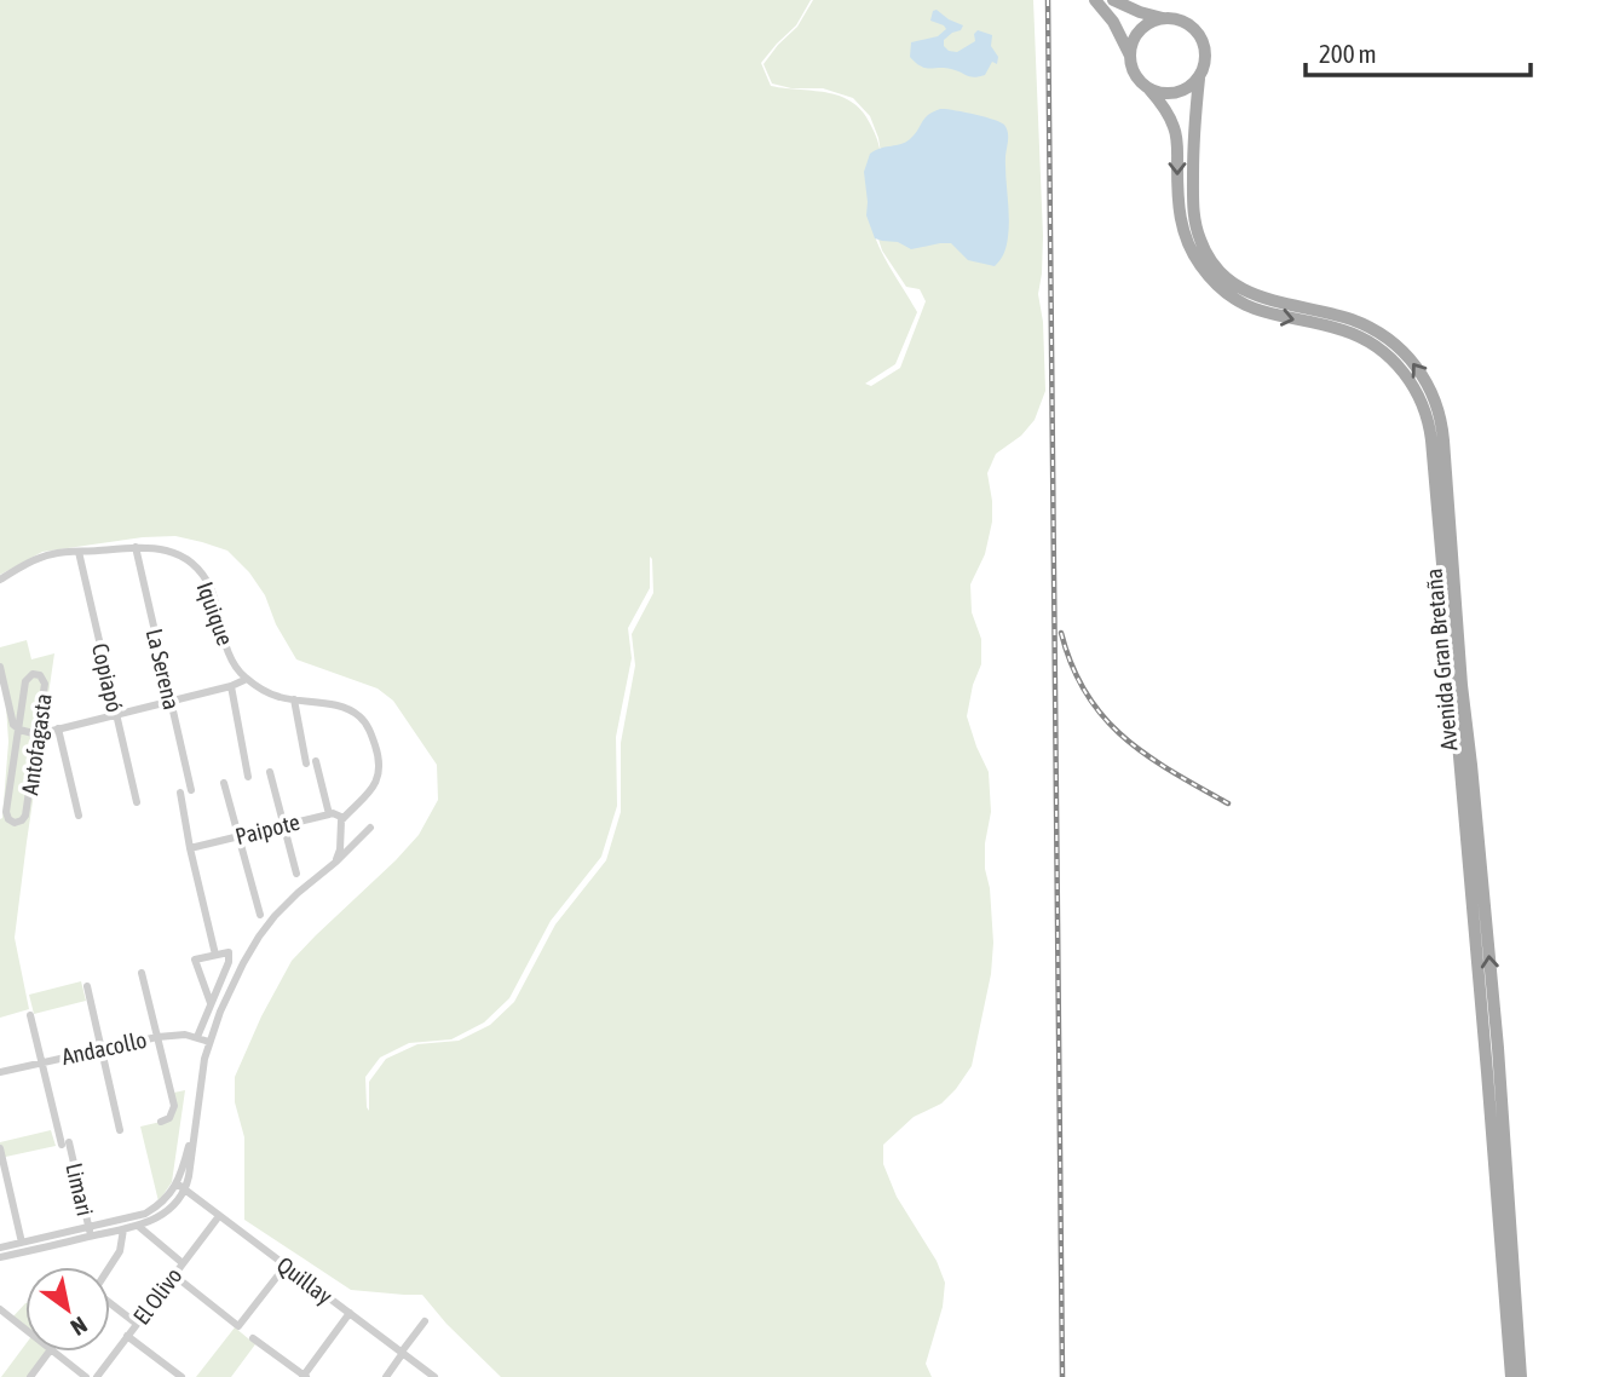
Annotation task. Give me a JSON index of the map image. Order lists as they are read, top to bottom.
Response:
{
  "streets": {
    "main road": ["Avenida Gran Bretaña"],
    "street": [
      "Iquique",
      "La Serena",
      "Copiapó",
      "Antofagasta",
      "Paipote",
      "Andacollo",
      "Limari",
      "Quillay",
      "El Olivo"
    ]
  },
  "crossings": [
    ["Iquique", "La Serena"],
    ["Iquique", "Copiapó"],
    ["Andacollo", "Limari"],
    ["Quillay", "El Olivo"]
  ],
  "scale_bar": "200 m",
  "north": "bottom right"
}
